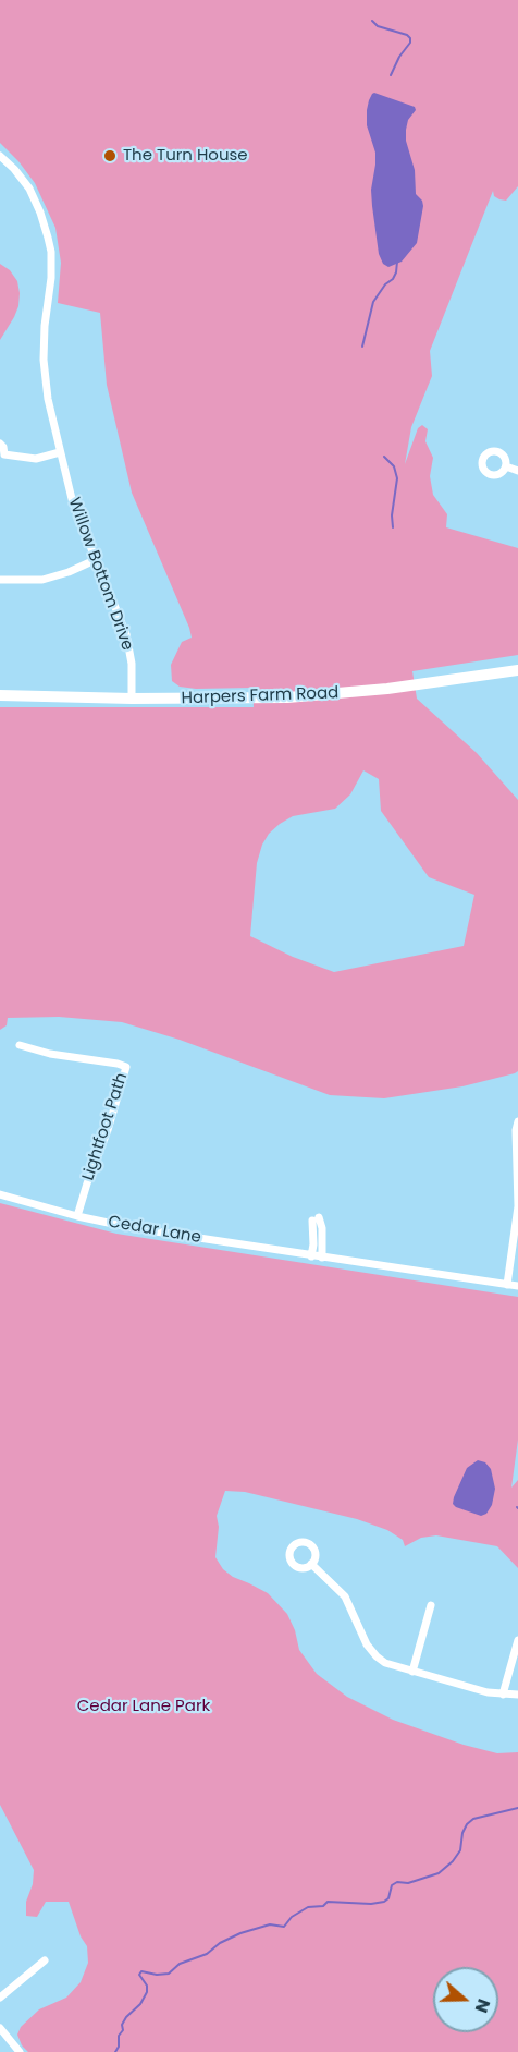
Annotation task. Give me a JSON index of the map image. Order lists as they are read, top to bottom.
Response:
{
  "streets": {
    "main road": ["Harpers Farm Road"],
    "street": ["Willow Bottom Drive", "Lightfoot Path", "Cedar Lane"]
  },
  "crossings": [
    ["Willow Bottom Drive", "Harpers Farm Road"],
    ["Lightfoot Path", "Cedar Lane"]
  ],
  "parks": ["Cedar Lane Park"],
  "places": ["The Turn House"],
  "north": "right"
}
